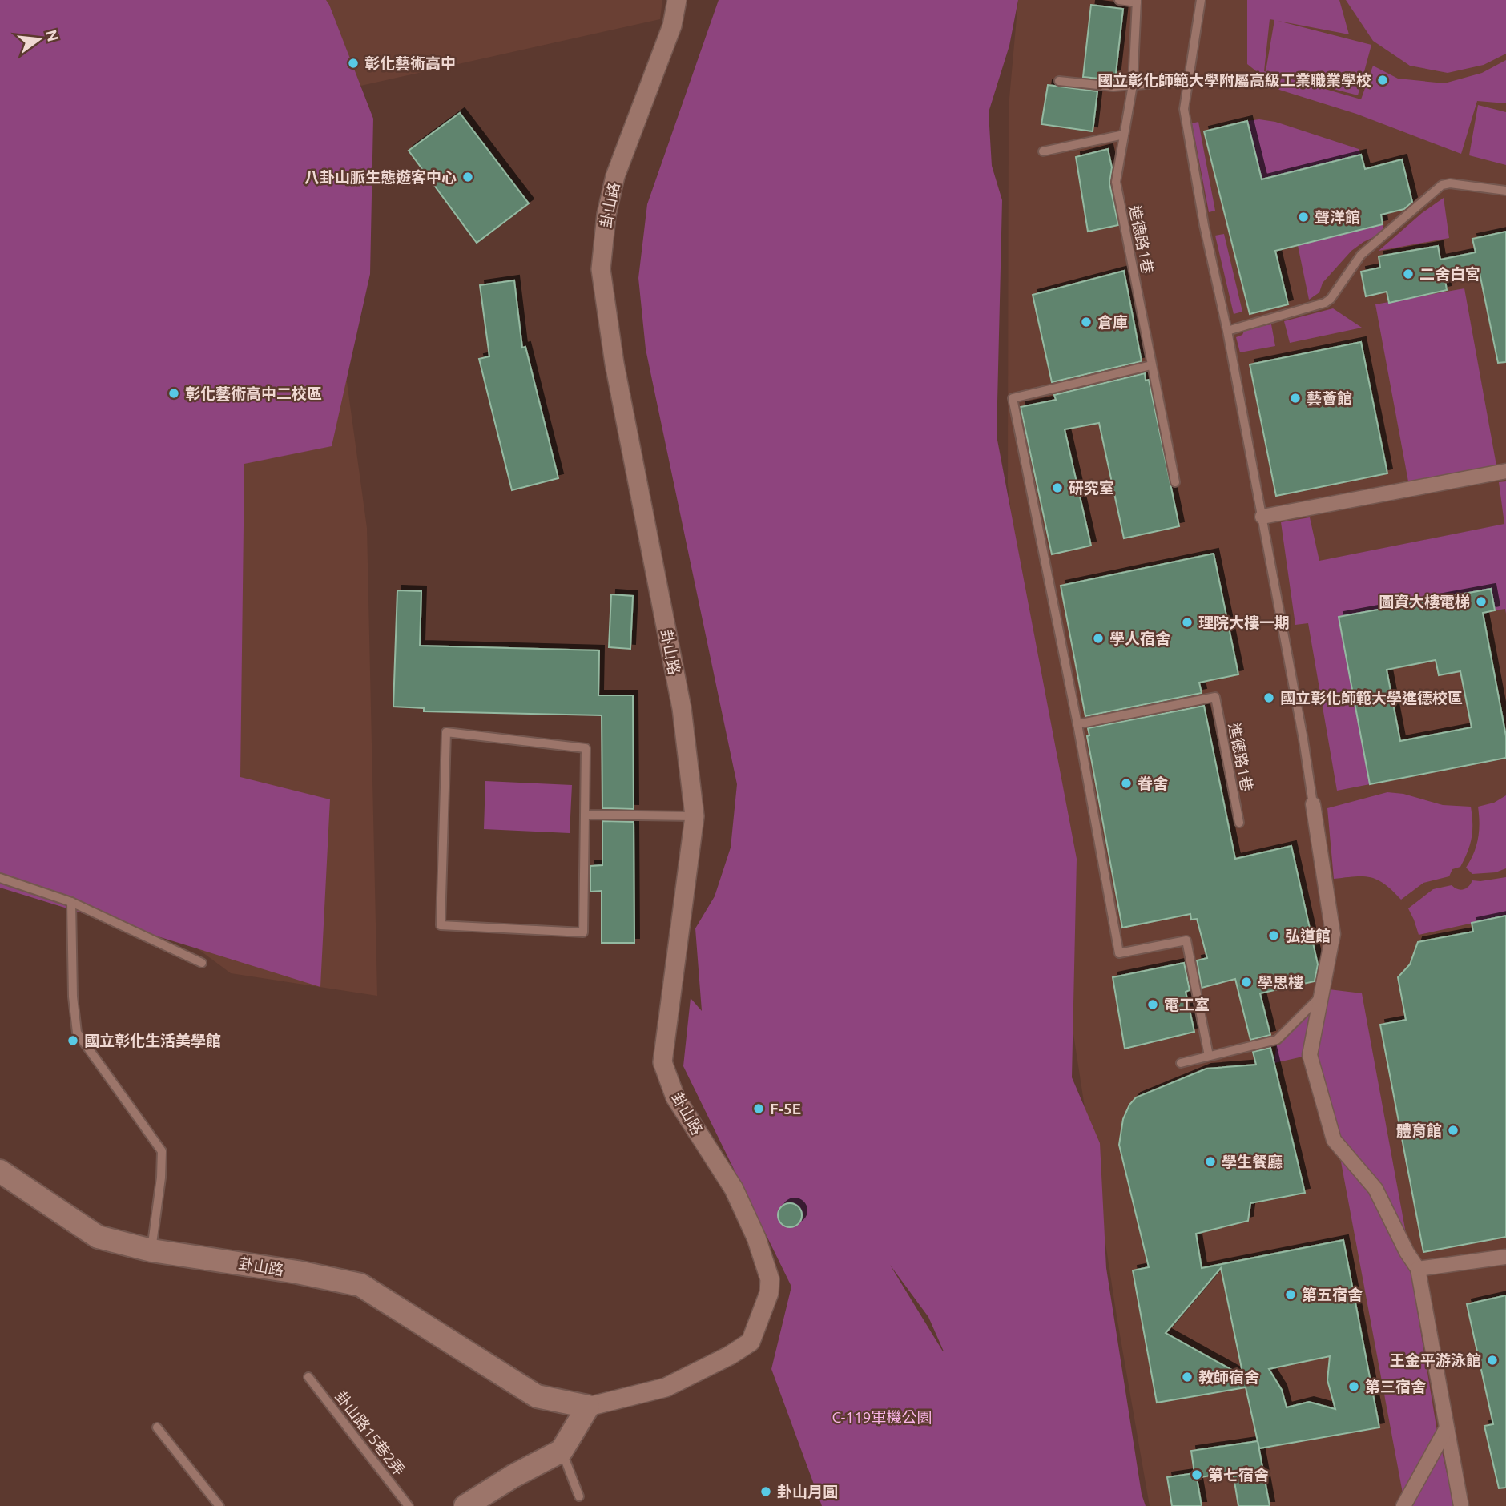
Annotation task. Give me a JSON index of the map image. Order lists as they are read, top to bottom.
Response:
{
  "streets": {
    "street": ["卦山路"],
    "lane": ["進德路1巷", "卦山路15巷2弄"]
  },
  "parks": ["C-119軍機公園"],
  "places": [
    "彰化藝術高中",
    "國立彰化師範大學附屬高級工業職業學校",
    "八卦山脈生態遊客中心",
    "聲洋館",
    "二舍白宮",
    "倉庫",
    "彰化藝術高中二校區",
    "藝薈館",
    "研究室",
    "圖資大樓電梯",
    "理院大樓一期",
    "學人宿舍",
    "國立彰化師範大學進德校區",
    "眷舍",
    "弘道館",
    "學思樓",
    "電工室",
    "國立彰化生活美學館",
    "F-5E",
    "體育館",
    "學生餐廳",
    "第五宿舍",
    "王金平游泳館",
    "教師宿舍",
    "第三宿舍",
    "第七宿舍",
    "卦山月圓"
  ],
  "north": "right"
}
